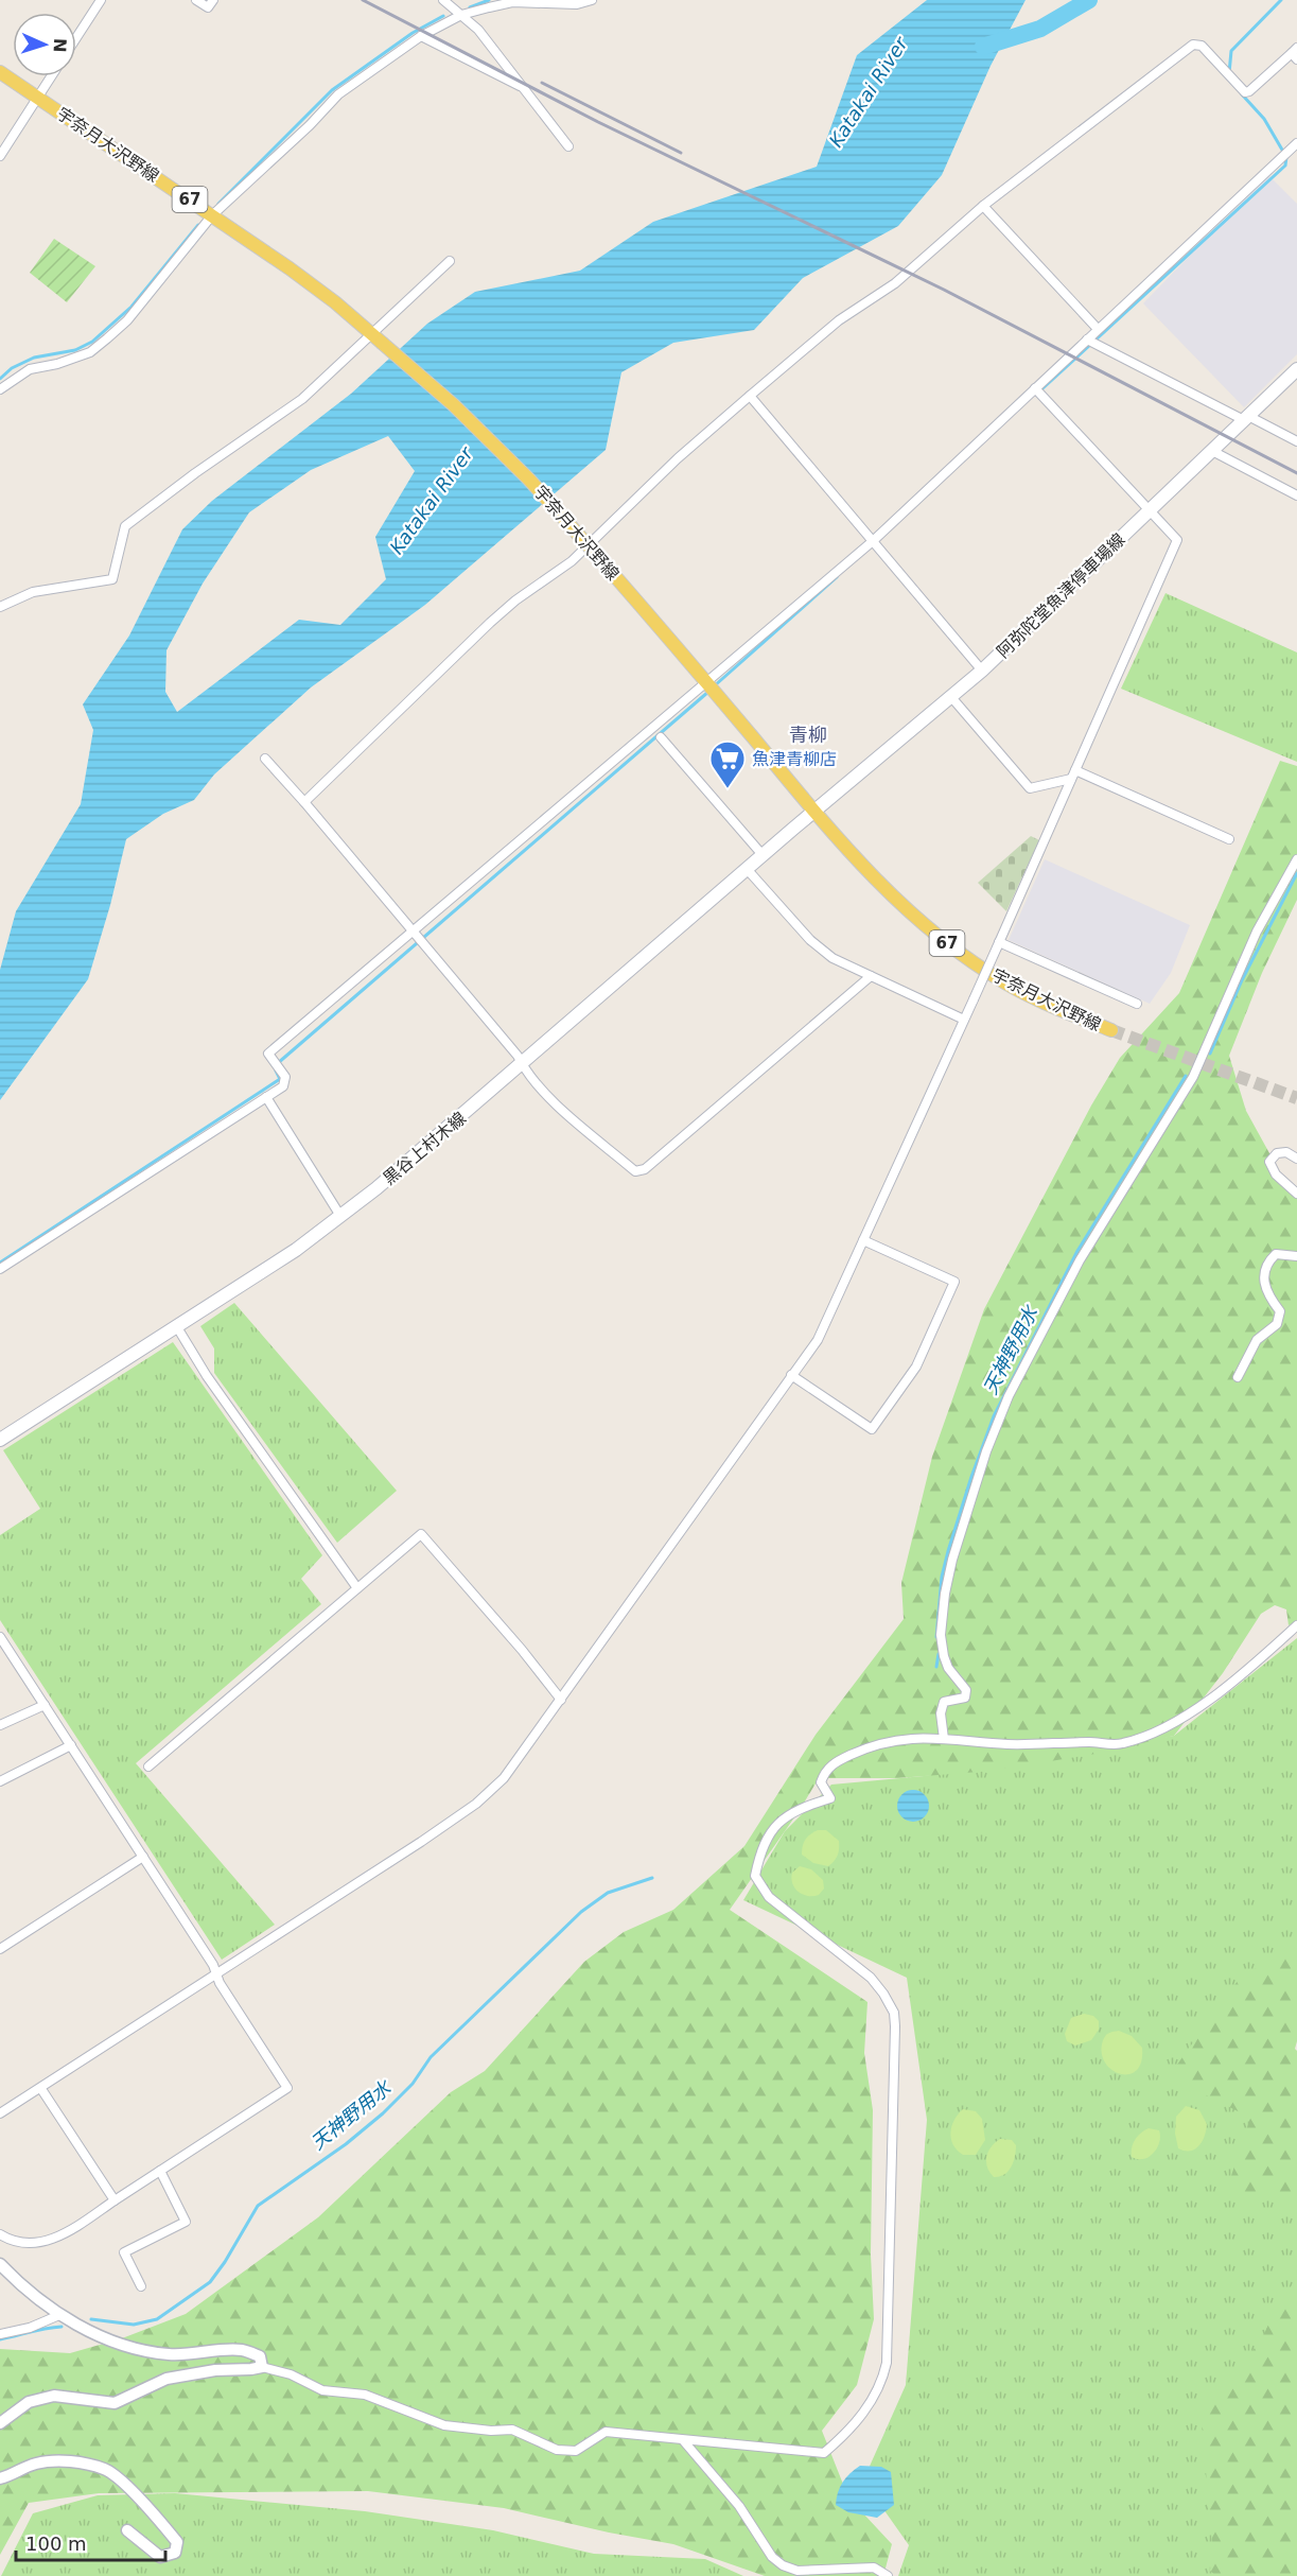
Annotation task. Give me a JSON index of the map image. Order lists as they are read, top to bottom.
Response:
{
  "streets": {
    "main road": [
      "宇奈月大沢野線",
      "67",
      "阿弥陀堂魚津停車場線",
      "黒谷上村木線"
    ]
  },
  "crossings": [
    ["宇奈月大沢野線", "阿弥陀堂魚津停車場線"],
    ["宇奈月大沢野線", "黒谷上村木線"],
    ["阿弥陀堂魚津停車場線", "黒谷上村木線"]
  ],
  "districts": ["青柳"],
  "water": ["Katakai River", "天神野用水"],
  "places": {
    "supermarket": ["魚津青柳店"]
  },
  "scale_bar": "100 m",
  "north": "right"
}
